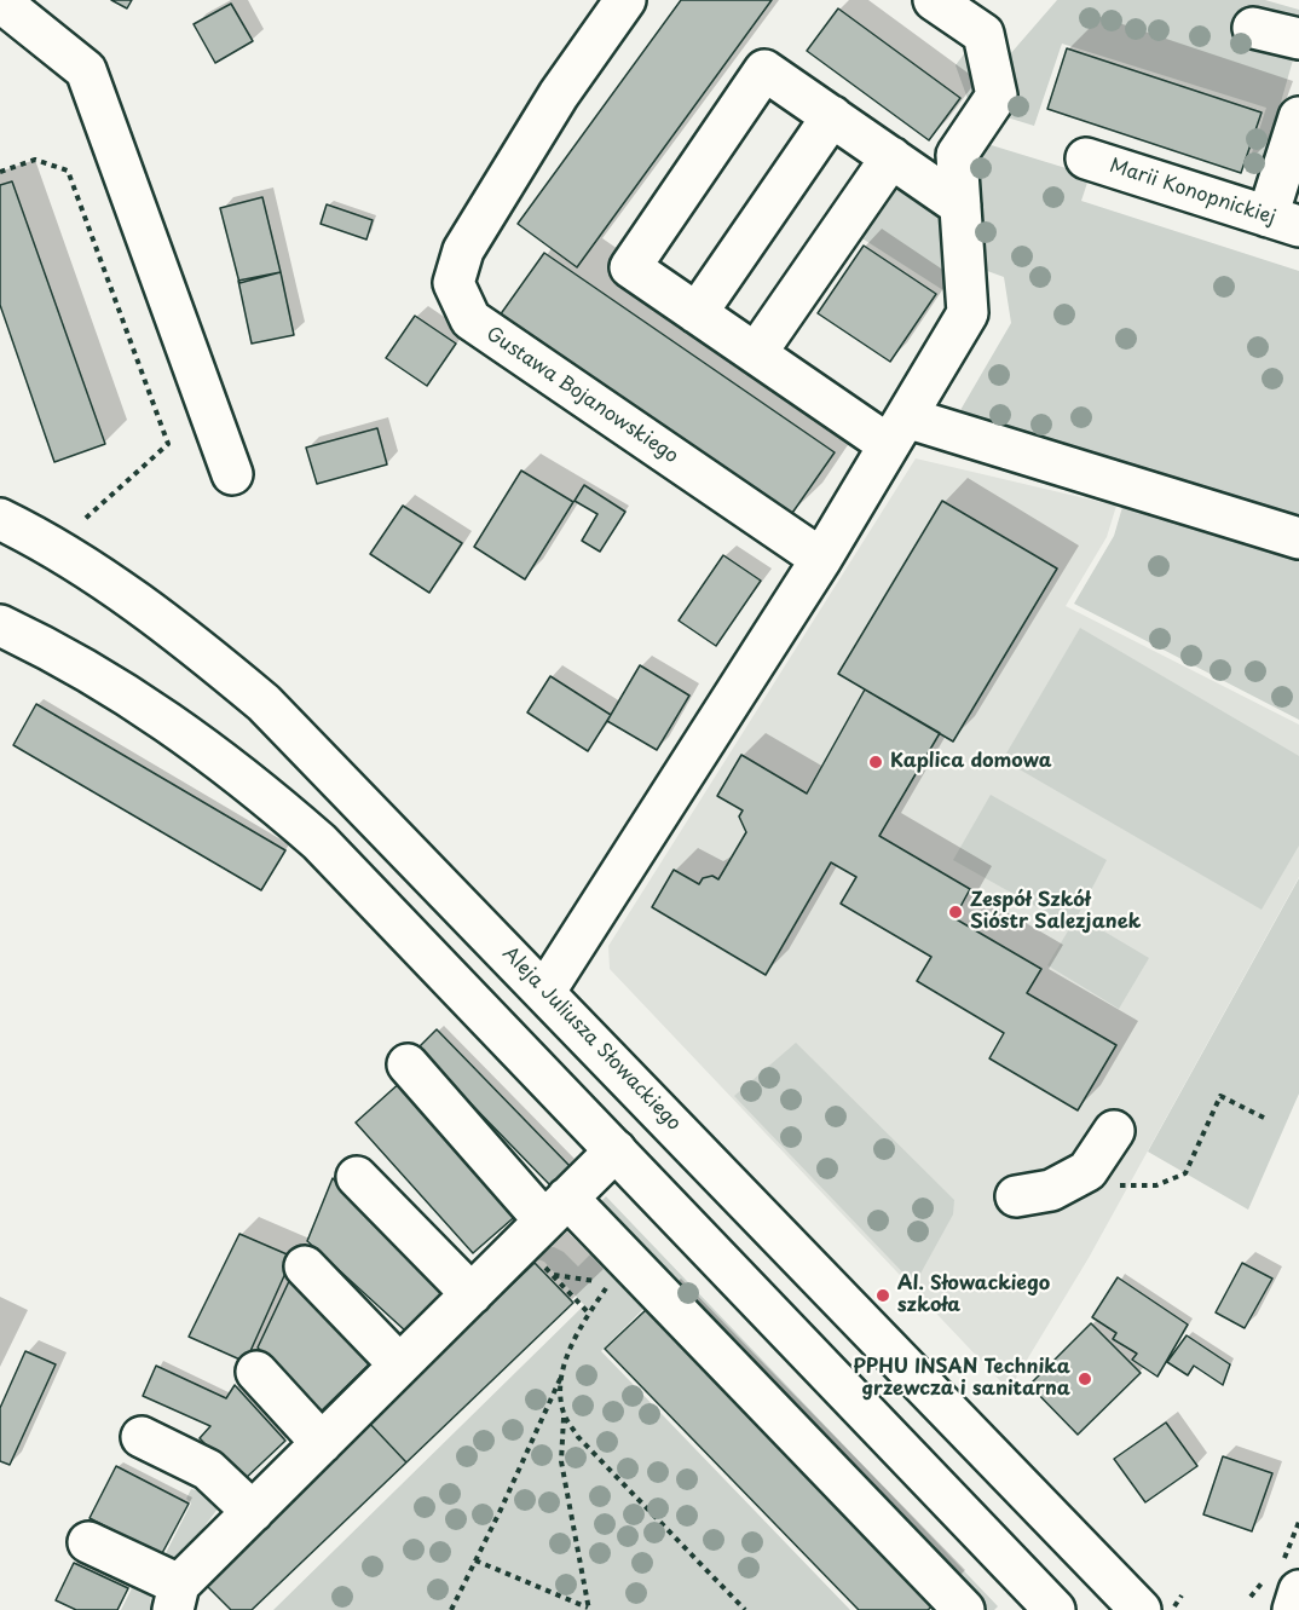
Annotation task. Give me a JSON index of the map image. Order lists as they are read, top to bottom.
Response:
{
  "streets": {
    "main road": ["Marii Konopnickiej", "Gustawa Bojanowskiego", "Aleja Juliusza Słowackiego"]
  },
  "places": [
    "Kaplica domowa",
    "Zespół Szkół Sióstr Salezjanek",
    "Al. Słowackiego szkoła",
    "PPHU INSAN Technika grzewcza i sanitarna"
  ]
}
